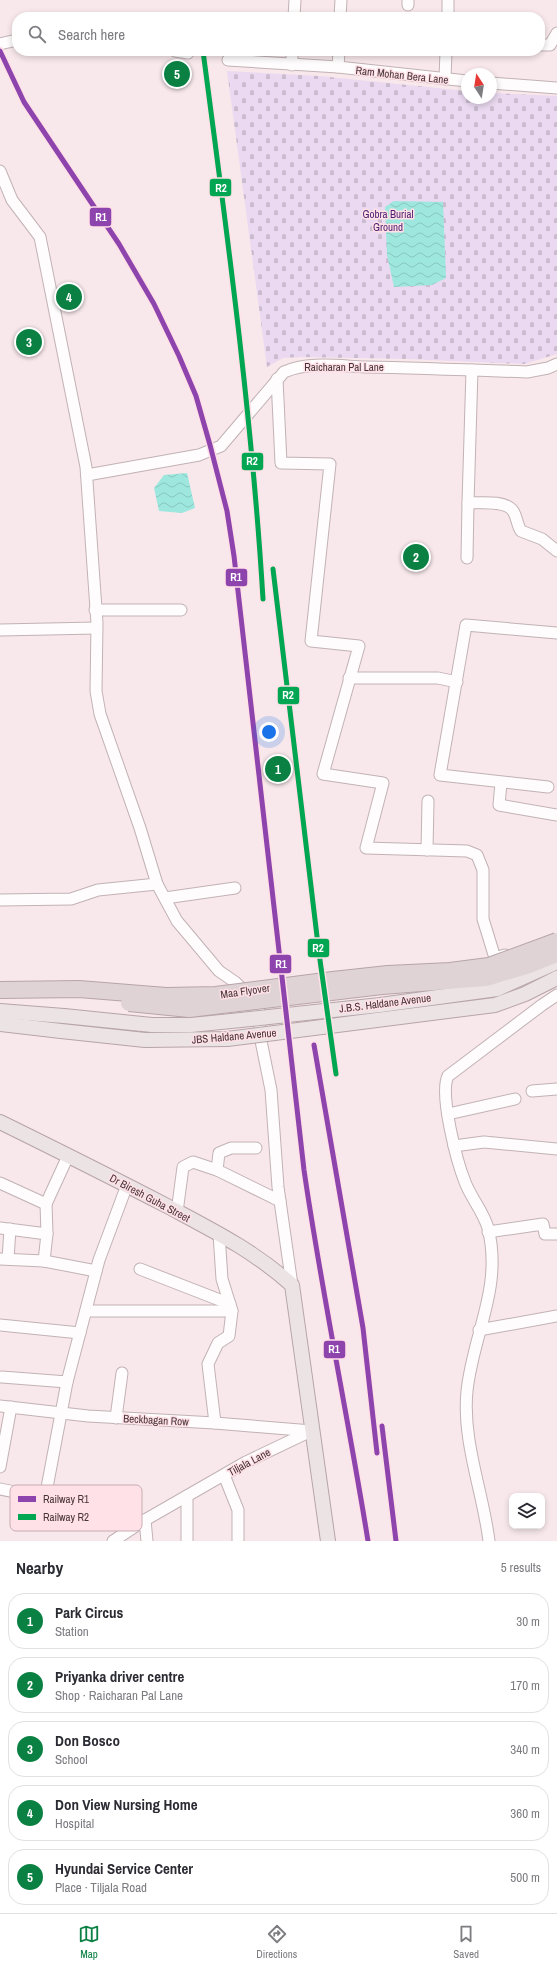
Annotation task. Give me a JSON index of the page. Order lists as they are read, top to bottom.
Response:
{
  "streets": {
    "highway": ["Maa Flyover"],
    "main road": ["J.B.S. Haldane Avenue", "JBS Haldane Avenue", "Dr Biresh Guha Street"],
    "street": [
      "Ram Mohan Bera Lane",
      "Raicharan Pal Lane",
      "Beckbagan Row",
      "Tiljala Lane"
    ]
  },
  "crossings": [
    ["Beckbagan Row", "Tiljala Lane"]
  ],
  "parks": ["Gobra Burial Ground"],
  "lines": ["rail line R1", "rail line R2"],
  "legend": ["Railway R1", "Railway R2"],
  "north": "top",
  "page": {
    "search": "Search here",
    "pins": [
      "5",
      "4",
      "3",
      "2",
      "1"
    ],
    "heading": ["Nearby", "5 results"],
    "list": [
      {
        "mark": "1",
        "name": "Park Circus",
        "note": "Station",
        "value": "30 m"
      },
      {
        "mark": "2",
        "name": "Priyanka driver centre",
        "note": "Shop · Raicharan Pal Lane",
        "value": "170 m"
      },
      {
        "mark": "3",
        "name": "Don Bosco",
        "note": "School",
        "value": "340 m"
      },
      {
        "mark": "4",
        "name": "Don View Nursing Home",
        "note": "Hospital",
        "value": "360 m"
      },
      {
        "mark": "5",
        "name": "Hyundai Service Center",
        "note": "Place · Tiljala Road",
        "value": "500 m"
      }
    ],
    "nav": ["Map", "Directions", "Saved"]
  }
}
